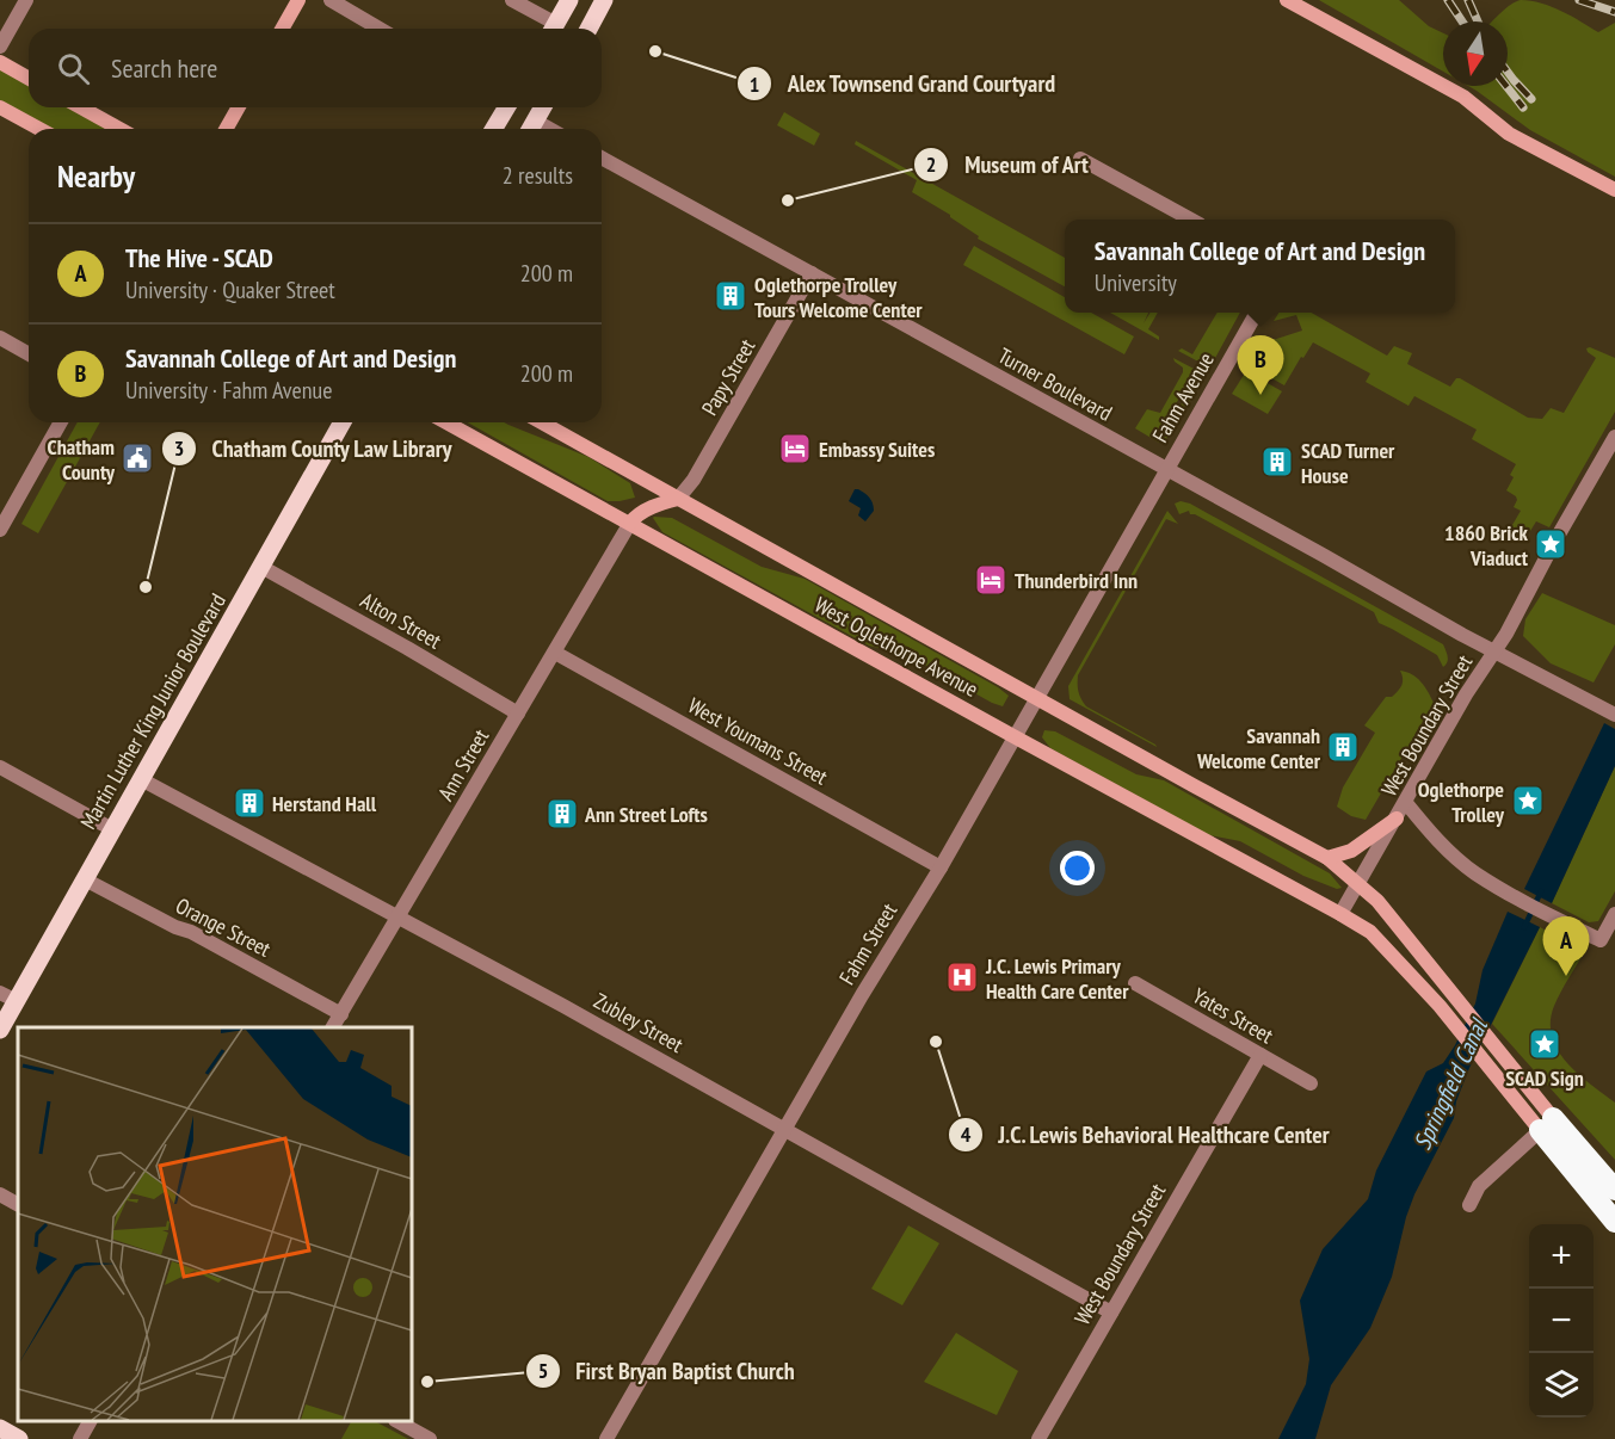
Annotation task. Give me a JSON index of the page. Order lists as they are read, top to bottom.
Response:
{
  "streets": {
    "main road": ["West Oglethorpe Avenue", "Martin Luther King Junior Boulevard"],
    "street": [
      "Papy Street",
      "Turner Boulevard",
      "Fahm Avenue",
      "Alton Street",
      "West Boundary Street",
      "West Youmans Street",
      "Ann Street",
      "Orange Street",
      "Fahm Street",
      "Yates Street",
      "Zubley Street"
    ]
  },
  "crossings": [
    ["Papy Street", "Turner Boulevard"],
    ["Papy Street", "West Oglethorpe Avenue"],
    ["Turner Boulevard", "Fahm Avenue"],
    ["Turner Boulevard", "West Boundary Street"],
    ["Turner Boulevard", "Fahm Street"],
    ["Fahm Avenue", "Fahm Street"],
    ["Alton Street", "Martin Luther King Junior Boulevard"],
    ["Alton Street", "Ann Street"],
    ["West Oglethorpe Avenue", "West Boundary Street"],
    ["West Oglethorpe Avenue", "Ann Street"],
    ["West Oglethorpe Avenue", "Fahm Street"],
    ["Martin Luther King Junior Boulevard", "Orange Street"],
    ["Martin Luther King Junior Boulevard", "Zubley Street"],
    ["West Boundary Street", "Yates Street"],
    ["West Boundary Street", "Zubley Street"],
    ["West Youmans Street", "Ann Street"],
    ["West Youmans Street", "Fahm Street"],
    ["Ann Street", "Orange Street"],
    ["Ann Street", "Zubley Street"],
    ["Fahm Street", "Zubley Street"]
  ],
  "water": ["Springfield Canal"],
  "places": {
    "other": [
      "Alex Townsend Grand Courtyard",
      "Museum of Art",
      "Chatham County Law Library",
      "J.C. Lewis Behavioral Healthcare Center",
      "First Bryan Baptist Church"
    ],
    "building": [
      "Oglethorpe Trolley Tours Welcome Center",
      "SCAD Turner House",
      "Savannah Welcome Center",
      "Herstand Hall",
      "Ann Street Lofts"
    ],
    "hotel": ["Embassy Suites", "Thunderbird Inn"],
    "public building": ["Chatham County"],
    "place": ["1860 Brick Viaduct", "Oglethorpe Trolley", "SCAD Sign"],
    "hospital": ["J.C. Lewis Primary Health Care Center"]
  },
  "north": "bottom",
  "page": {
    "search": "Search here",
    "heading": ["Nearby", "2 results"],
    "popup": ["Savannah College of Art and Design", "University"],
    "list": [
      {
        "mark": "A",
        "name": "The Hive - SCAD",
        "note": "University · Quaker Street",
        "value": "200 m"
      },
      {
        "mark": "B",
        "name": "Savannah College of Art and Design",
        "note": "University · Fahm Avenue",
        "value": "200 m"
      }
    ],
    "pins": ["B", "A"],
    "map_buttons": ["+", "−"]
  }
}
